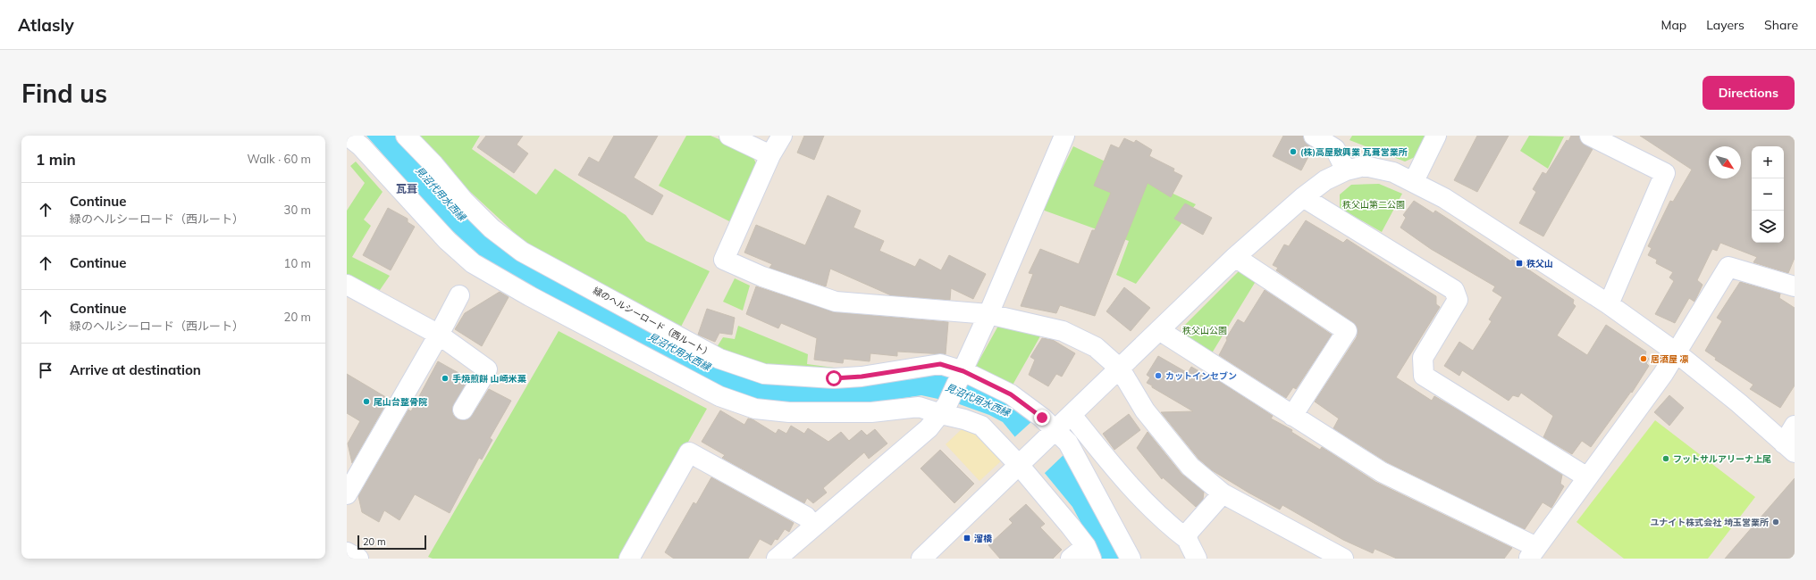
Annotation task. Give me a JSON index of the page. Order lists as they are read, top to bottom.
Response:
{
  "streets": {
    "street": ["緑のヘルシーロード（西ルート）"]
  },
  "districts": ["瓦葺"],
  "water": ["見沼代用水西縁"],
  "parks": ["秩父山第二公園", "秩父山公園"],
  "places": {
    "other": [
      "(株)高屋敷興業 瓦葺営業所",
      "居酒屋 凛",
      "カットインセブン",
      "手焼煎餅 山崎米菓",
      "尾山台整骨院",
      "フットサルアリーナ上尾",
      "ユナイト株式会社 埼玉営業所"
    ],
    "transit": ["秩父山", "溜橋"]
  },
  "scale_bar": "20 m",
  "north": "bottom right",
  "page": {
    "header": "Atlasly",
    "nav": ["Map", "Layers", "Share"],
    "buttons": "Directions",
    "title": "Find us",
    "heading": ["1 min", "Walk · 60 m"],
    "map_buttons": ["+", "−"],
    "list": [
      ["Continue", "緑のヘルシーロード（西ルート）", "30 m"],
      ["Continue", "10 m"],
      ["Continue", "緑のヘルシーロード（西ルート）", "20 m"],
      "Arrive at destination"
    ],
    "scale": "20 m"
  }
}
